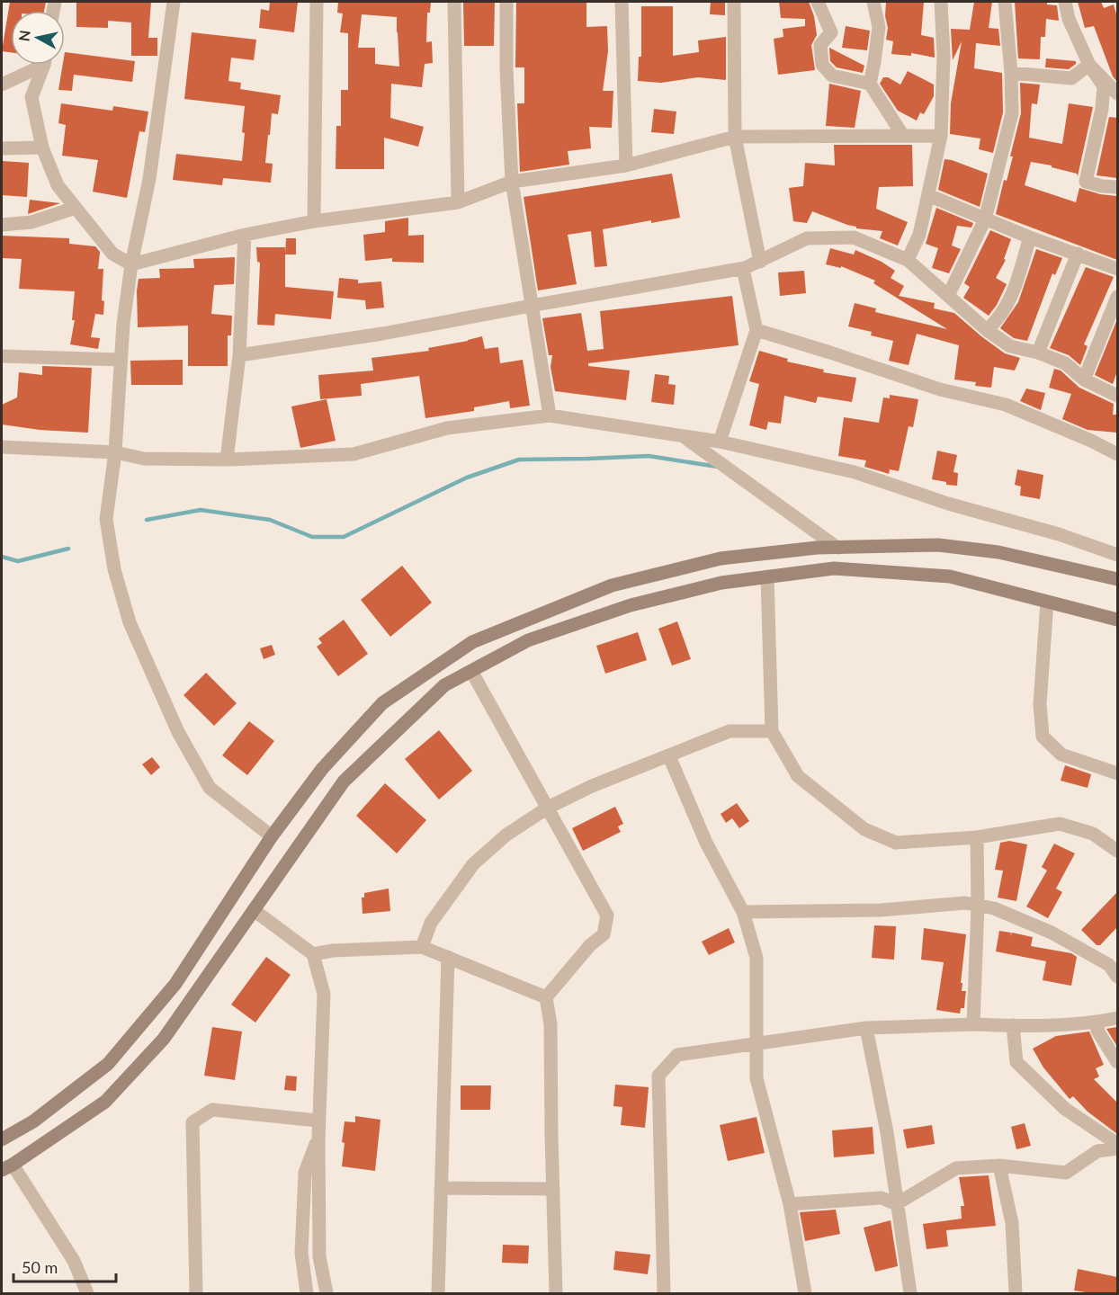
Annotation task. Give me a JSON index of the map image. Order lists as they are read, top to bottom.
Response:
{
  "scale_bar": "50 m",
  "north": "left"
}
